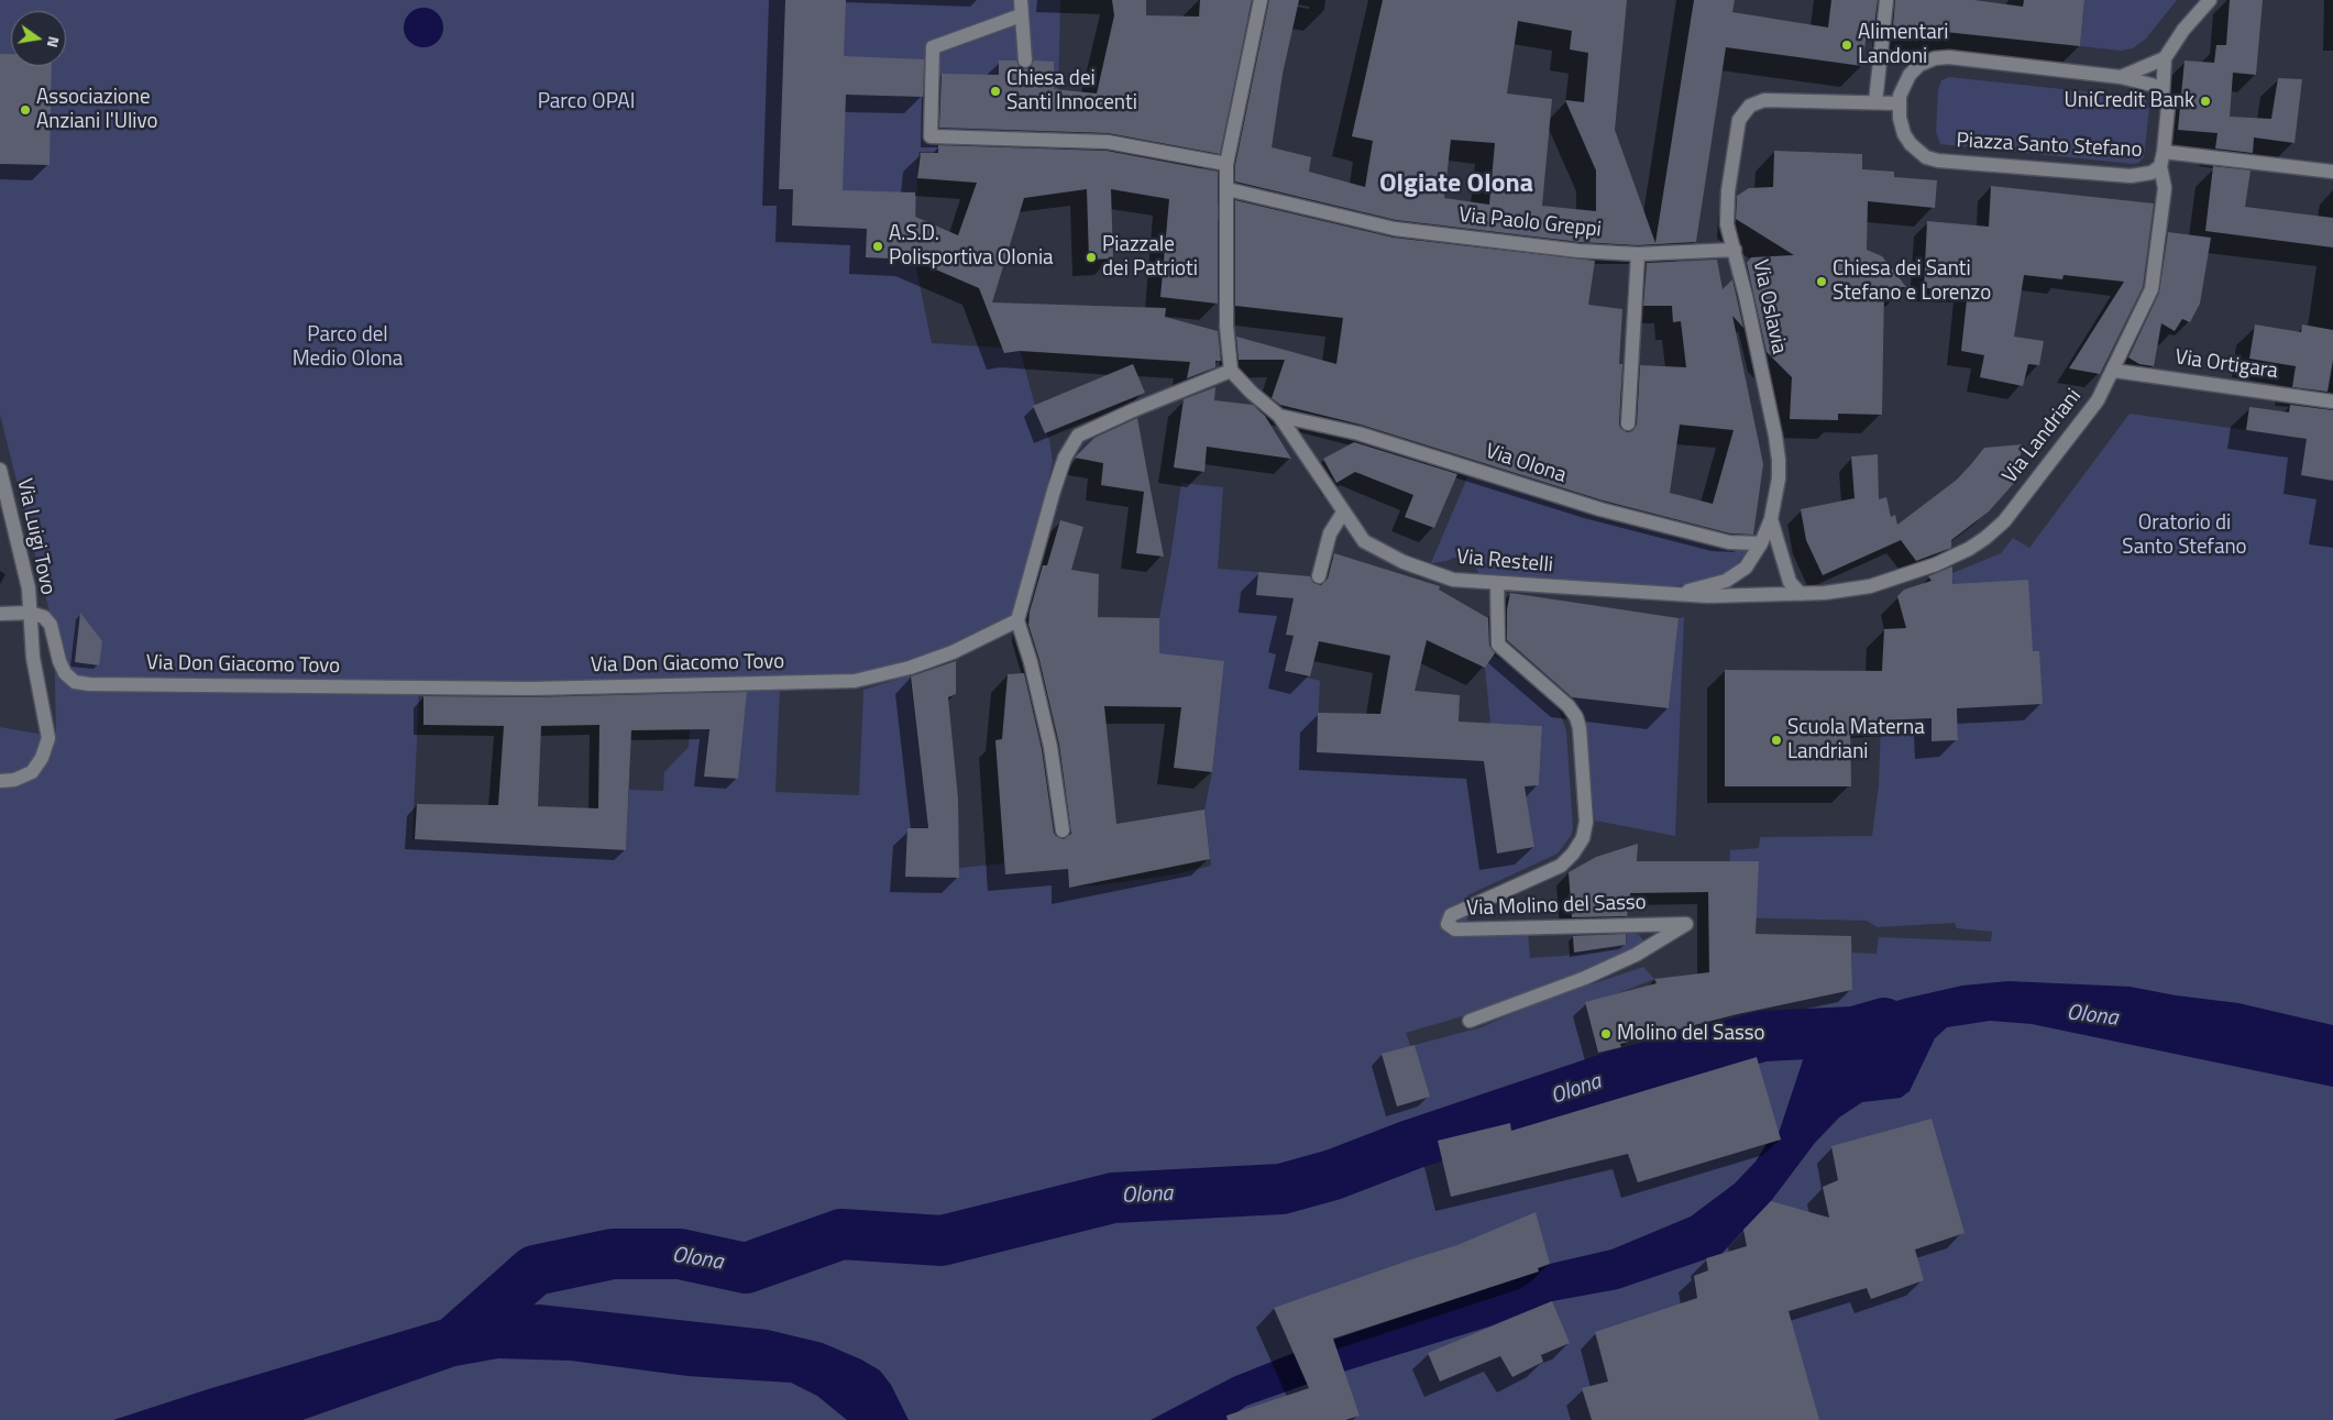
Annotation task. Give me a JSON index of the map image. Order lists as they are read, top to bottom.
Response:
{
  "streets": {
    "street": [
      "Piazza Santo Stefano",
      "Via Paolo Greppi",
      "Via Oslavia",
      "Via Ortigara",
      "Via Landriani",
      "Via Olona",
      "Via Luigi Tovo",
      "Via Restelli",
      "Via Don Giacomo Tovo",
      "Via Molino del Sasso"
    ]
  },
  "crossings": [
    ["Piazza Santo Stefano", "Via Landriani"],
    ["Via Paolo Greppi", "Via Oslavia"],
    ["Via Oslavia", "Via Landriani"],
    ["Via Oslavia", "Via Olona"],
    ["Via Oslavia", "Via Restelli"],
    ["Via Ortigara", "Via Landriani"],
    ["Via Landriani", "Via Restelli"],
    ["Via Olona", "Via Restelli"],
    ["Via Luigi Tovo", "Via Don Giacomo Tovo"],
    ["Via Restelli", "Via Molino del Sasso"]
  ],
  "districts": ["Olgiate Olona"],
  "water": ["Olona"],
  "parks": ["Parco OPAI", "Parco del Medio Olona", "Oratorio di Santo Stefano"],
  "places": [
    "Alimentari Landoni",
    "Chiesa dei Santi Innocenti",
    "UniCredit Bank",
    "Associazione Anziani l'Ulivo",
    "A.S.D. Polisportiva Olonia",
    "Piazzale dei Patrioti",
    "Chiesa dei Santi Stefano e Lorenzo",
    "Scuola Materna Landriani",
    "Molino del Sasso"
  ],
  "north": "right"
}
